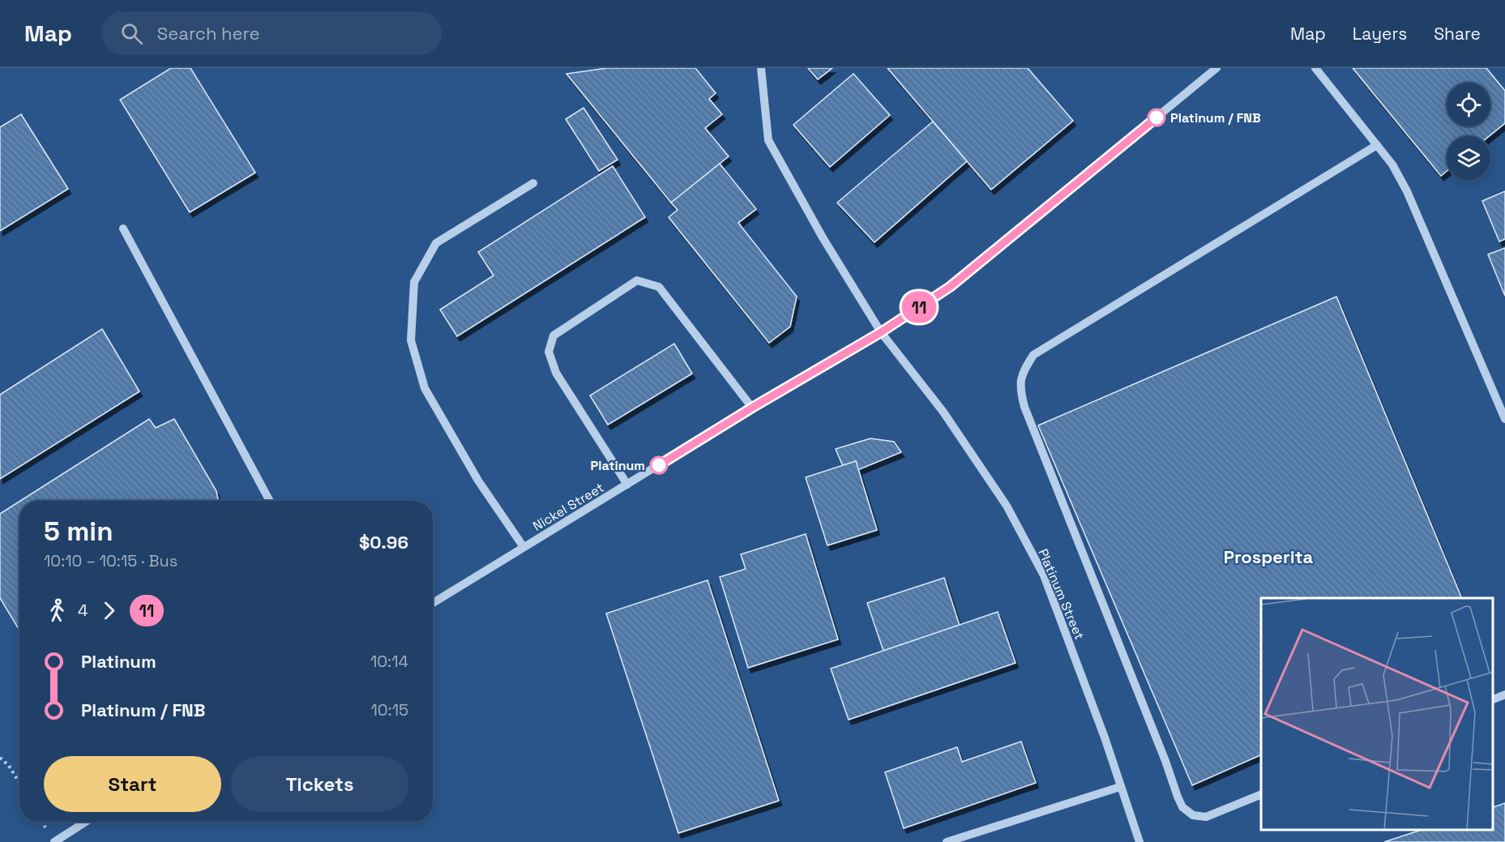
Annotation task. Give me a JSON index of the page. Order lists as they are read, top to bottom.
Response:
{
  "streets": {
    "street": ["Nickel Street", "Platinum Street"]
  },
  "crossings": [
    ["Nickel Street", "Platinum Street"]
  ],
  "districts": ["Prosperita"],
  "places": ["Platinum / FNB", "Platinum"],
  "lines": ["bus line 11"],
  "page": {
    "header": "Map",
    "search": "Search here",
    "nav": ["Map", "Layers", "Share"],
    "on_map": "11",
    "heading": ["5 min", "10:10 – 10:15 · Bus", "$0.96"],
    "legs": ["4", "11"],
    "list": [
      {
        "name": "Platinum",
        "value": "10:14"
      },
      {
        "name": "Platinum / FNB",
        "value": "10:15"
      }
    ],
    "buttons": ["Start", "Tickets"]
  }
}
